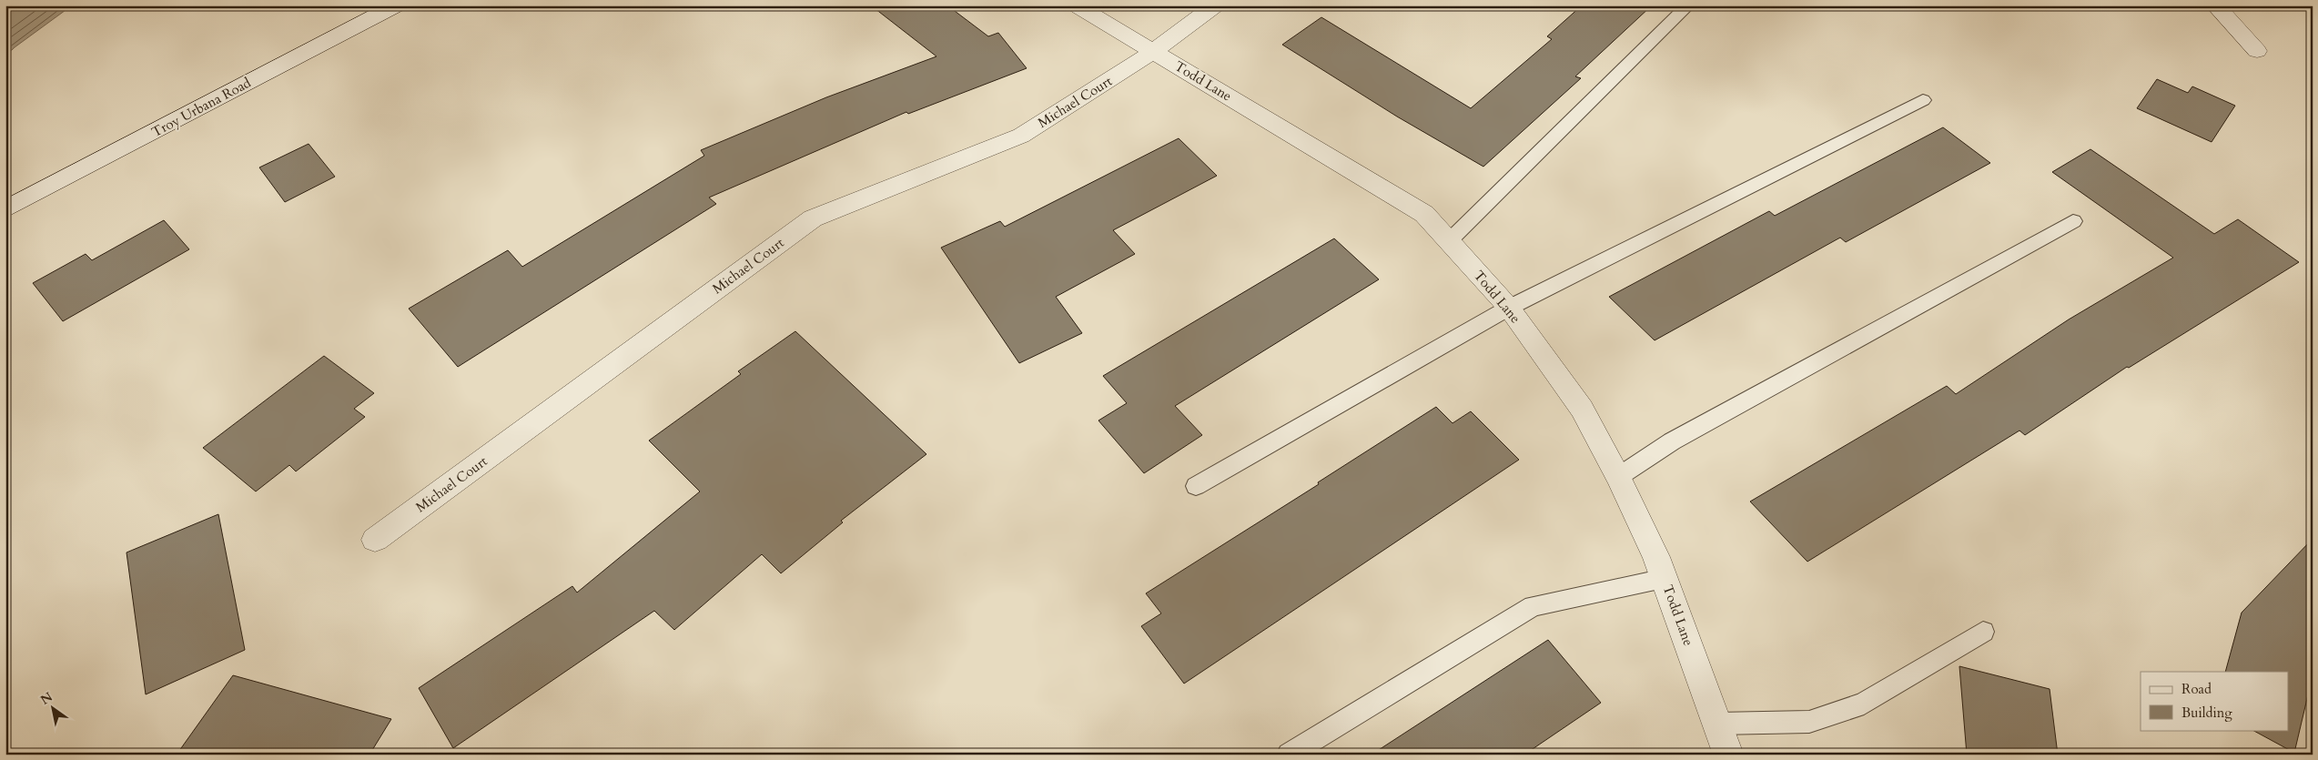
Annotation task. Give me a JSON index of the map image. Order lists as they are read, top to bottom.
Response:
{
  "streets": {
    "street": ["Todd Lane", "Michael Court", "Troy Urbana Road"]
  },
  "crossings": [
    ["Todd Lane", "Michael Court"]
  ],
  "legend": ["Road", "Building"],
  "north": "top left"
}
